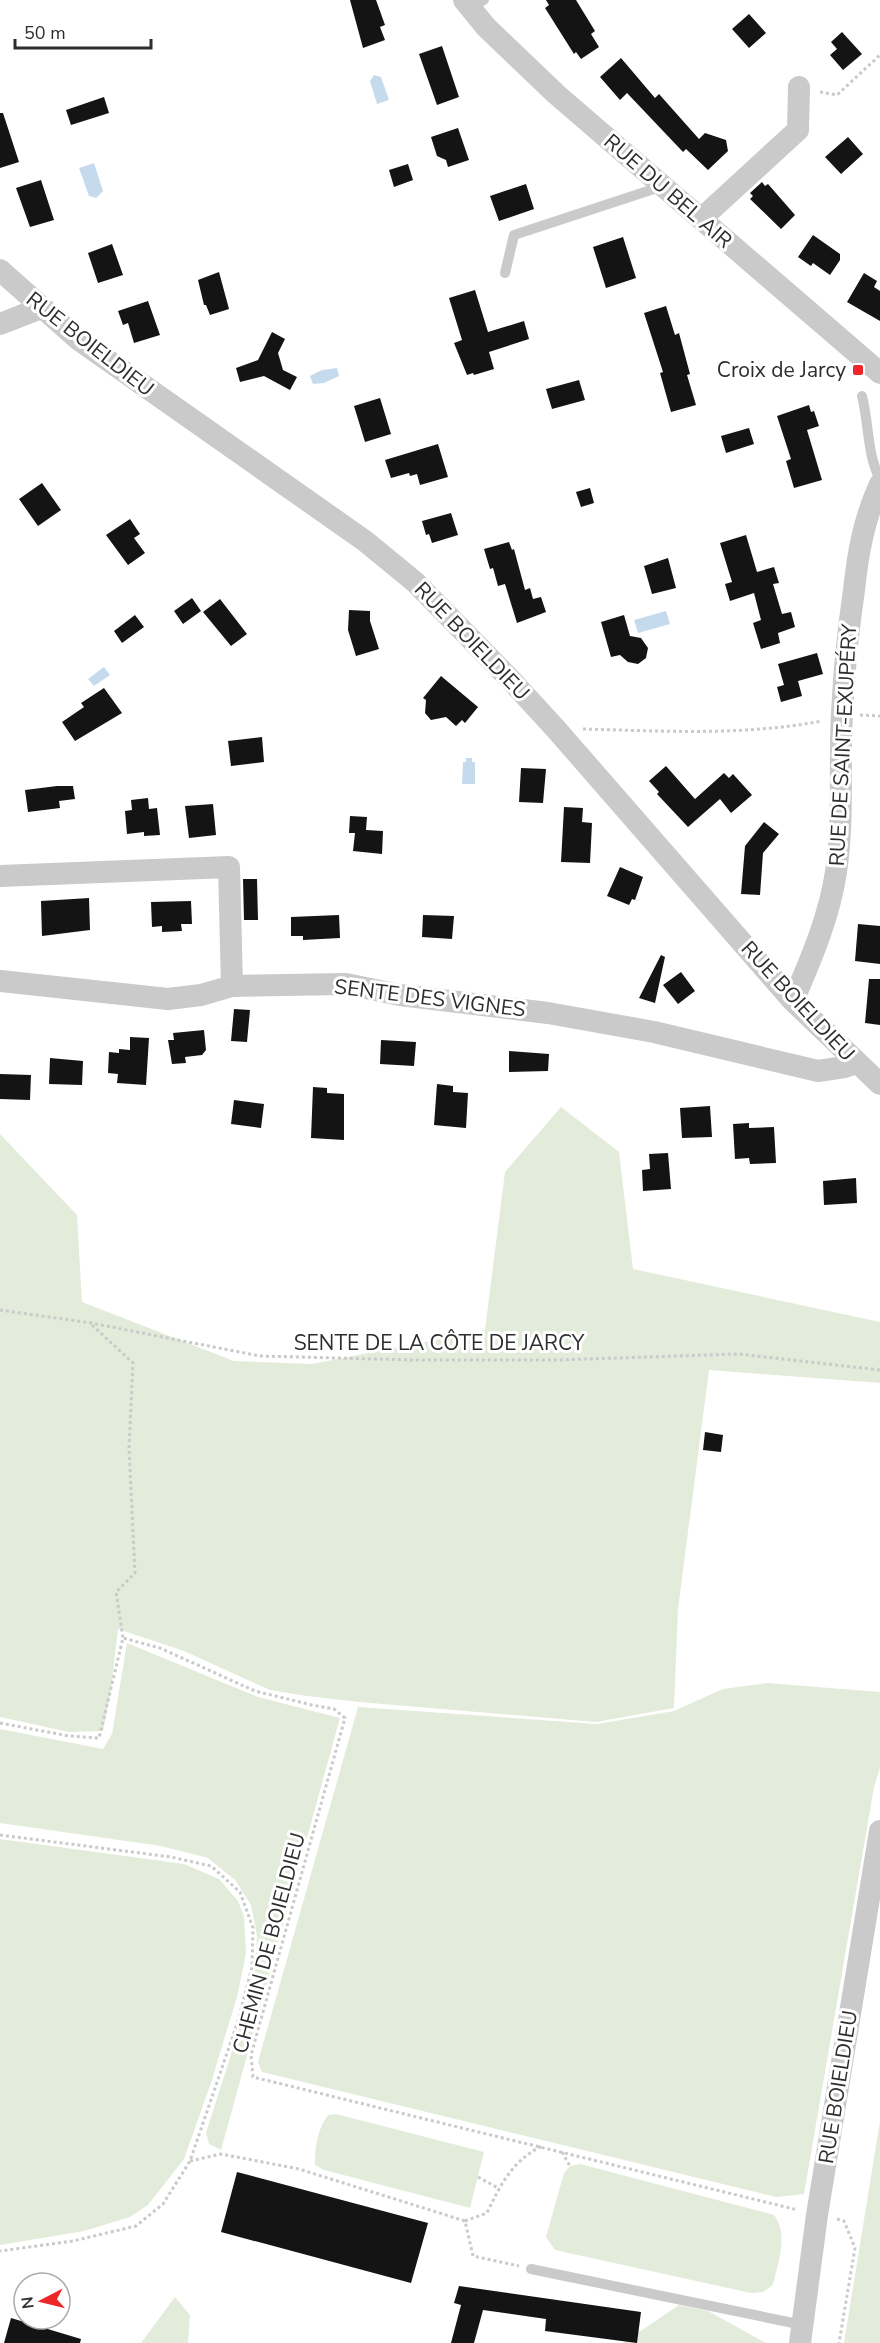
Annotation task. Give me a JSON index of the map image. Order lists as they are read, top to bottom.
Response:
{
  "streets": {
    "street": [
      "RUE DU BEL AIR",
      "RUE BOIELDIEU",
      "RUE DE SAINT-EXUPÉRY",
      "SENTE DES VIGNES"
    ],
    "path": ["SENTE DE LA CÔTE DE JARCY", "CHEMIN DE BOIELDIEU"]
  },
  "crossings": [
    ["RUE BOIELDIEU", "RUE DE SAINT-EXUPÉRY"],
    ["RUE BOIELDIEU", "SENTE DES VIGNES"],
    ["RUE BOIELDIEU", "CHEMIN DE BOIELDIEU"]
  ],
  "places": {
    "transit": ["Croix de Jarcy"]
  },
  "scale_bar": "50 m",
  "north": "left"
}
